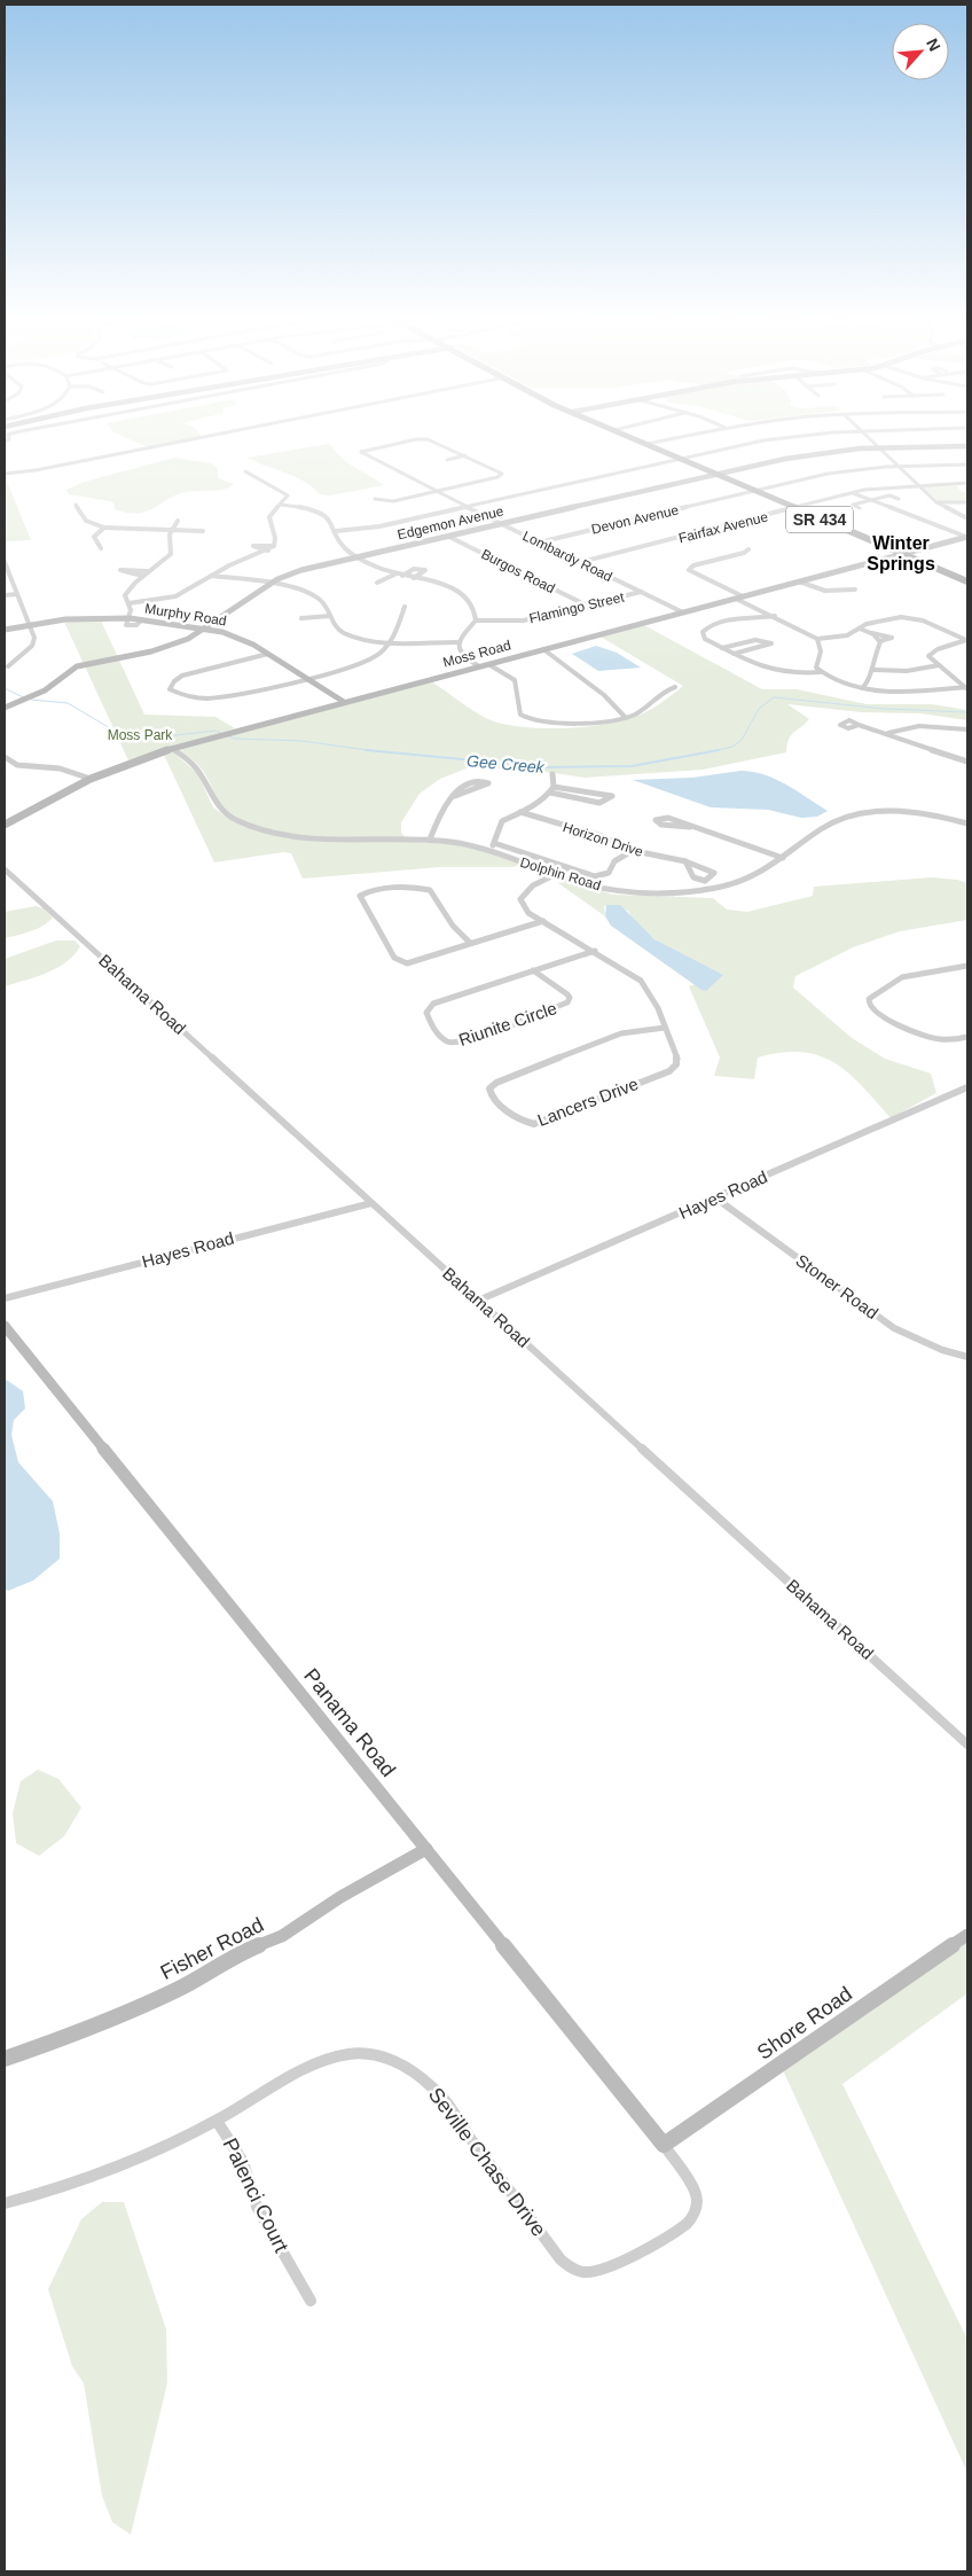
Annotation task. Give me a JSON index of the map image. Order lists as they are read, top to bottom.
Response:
{
  "streets": {
    "main road": ["SR 434"],
    "street": [
      "Devon Avenue",
      "Edgemon Avenue",
      "Fairfax Avenue",
      "Lombardy Road",
      "Burgos Road",
      "Flamingo Street",
      "Murphy Road",
      "Moss Road",
      "Horizon Drive",
      "Dolphin Road",
      "Bahama Road",
      "Riunite Circle",
      "Lancers Drive",
      "Hayes Road",
      "Stoner Road",
      "Panama Road",
      "Fisher Road",
      "Shore Road",
      "Seville Chase Drive",
      "Palenci Court"
    ]
  },
  "crossings": [
    ["Devon Avenue", "SR 434"],
    ["Devon Avenue", "Lombardy Road"],
    ["SR 434", "Edgemon Avenue"],
    ["SR 434", "Fairfax Avenue"],
    ["SR 434", "Moss Road"],
    ["Edgemon Avenue", "Lombardy Road"],
    ["Edgemon Avenue", "Burgos Road"],
    ["Edgemon Avenue", "Murphy Road"],
    ["Fairfax Avenue", "Lombardy Road"],
    ["Lombardy Road", "Flamingo Street"],
    ["Lombardy Road", "Moss Road"],
    ["Burgos Road", "Flamingo Street"],
    ["Murphy Road", "Moss Road"],
    ["Moss Road", "Dolphin Road"],
    ["Dolphin Road", "Lancers Drive"],
    ["Bahama Road", "Hayes Road"],
    ["Riunite Circle", "Lancers Drive"],
    ["Hayes Road", "Stoner Road"],
    ["Panama Road", "Fisher Road"],
    ["Panama Road", "Shore Road"],
    ["Panama Road", "Seville Chase Drive"],
    ["Shore Road", "Seville Chase Drive"],
    ["Seville Chase Drive", "Palenci Court"]
  ],
  "districts": ["Winter Springs"],
  "water": ["Gee Creek"],
  "parks": ["Moss Park"],
  "north": "top right"
}
